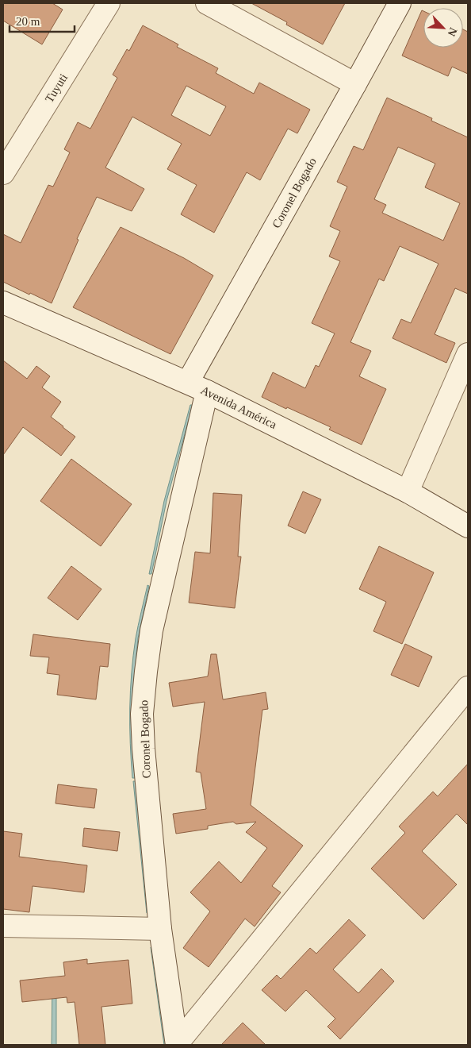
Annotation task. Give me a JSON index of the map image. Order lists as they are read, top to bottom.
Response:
{
  "streets": {
    "street": ["Tuyuti", "Coronel Bogado", "Avenida América"]
  },
  "crossings": [
    ["Coronel Bogado", "Avenida América"]
  ],
  "scale_bar": "20 m",
  "north": "bottom right"
}
